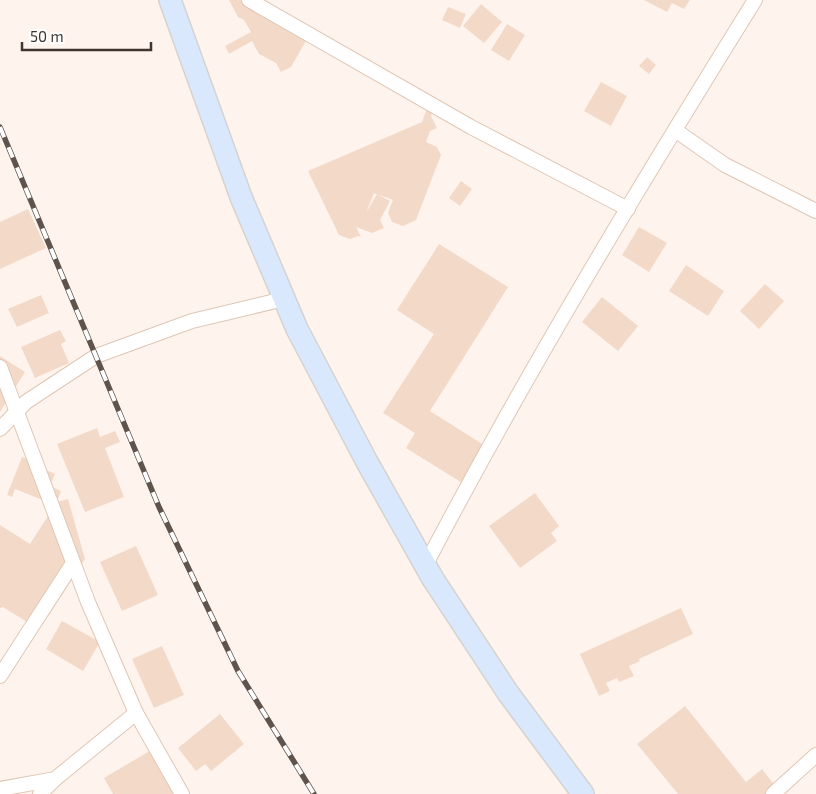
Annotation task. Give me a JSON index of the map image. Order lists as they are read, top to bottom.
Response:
{
  "scale_bar": "50 m"
}
